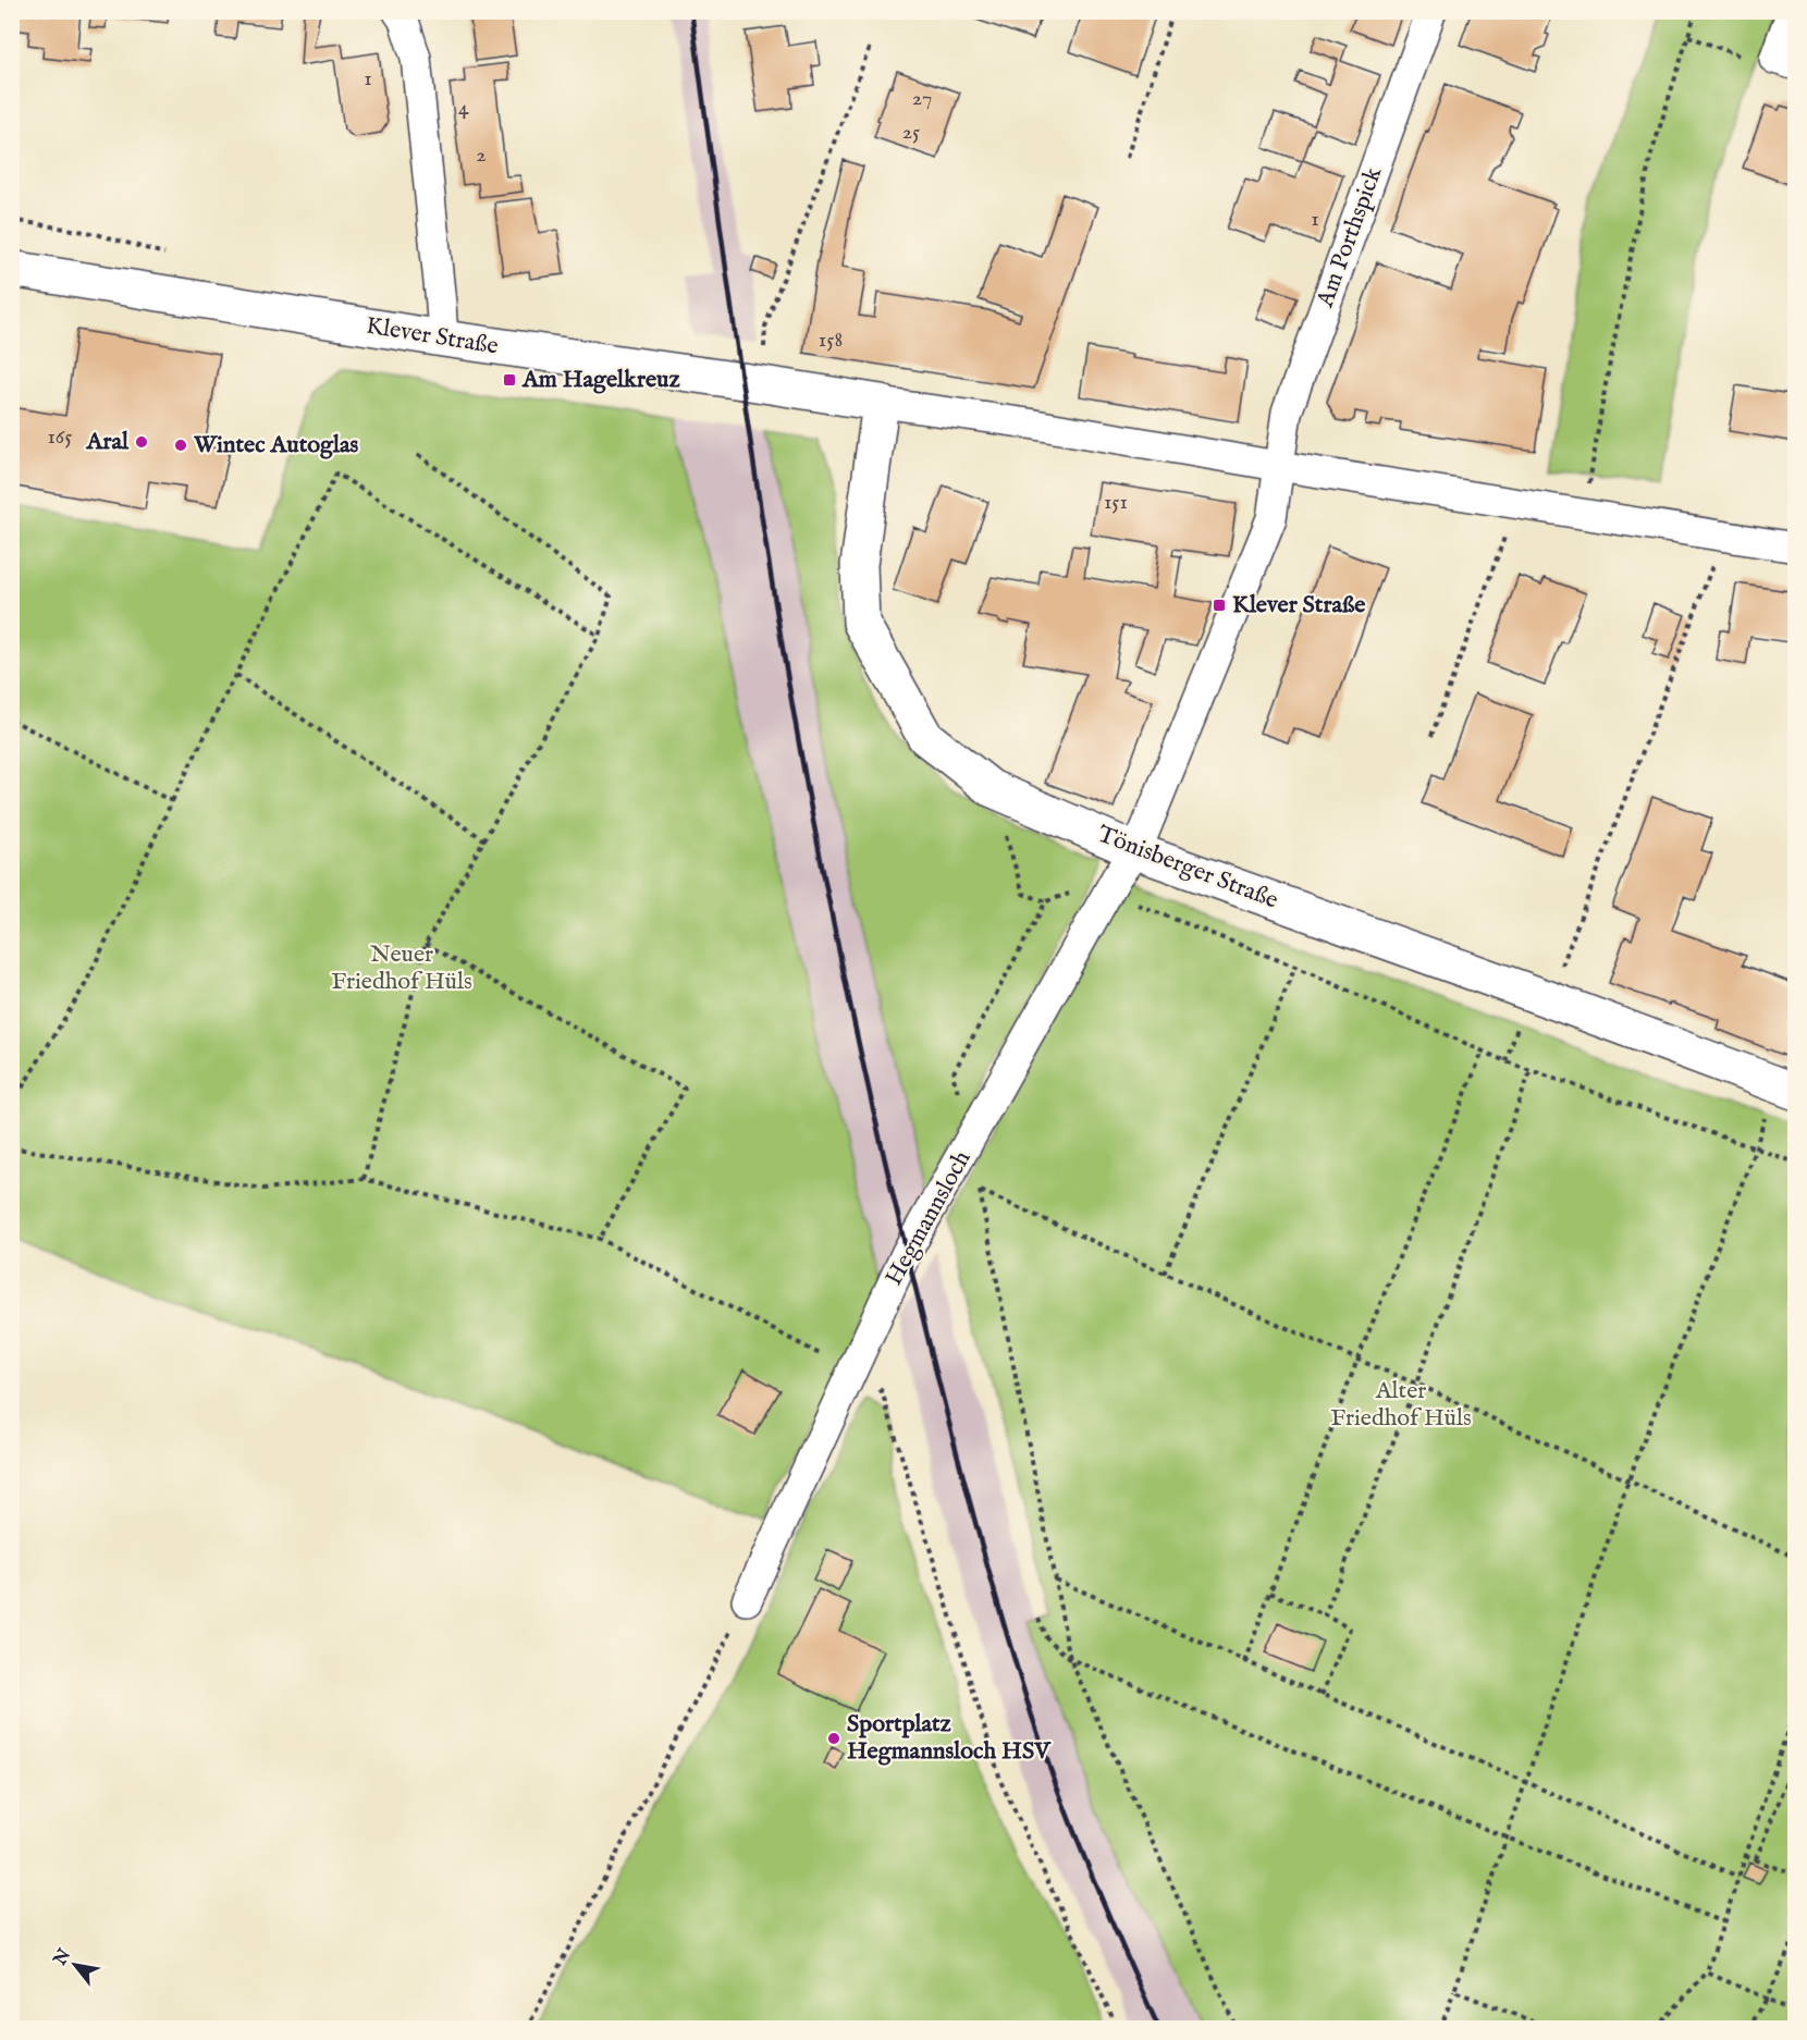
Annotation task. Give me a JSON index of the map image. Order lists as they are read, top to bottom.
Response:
{
  "streets": {
    "street": [
      "Am Porthspick",
      "Klever Straße",
      "Tönisberger Straße",
      "Hegmannsloch"
    ]
  },
  "crossings": [
    ["Am Porthspick", "Klever Straße"],
    ["Klever Straße", "Tönisberger Straße"],
    ["Tönisberger Straße", "Hegmannsloch"]
  ],
  "parks": ["Neuer Friedhof Hüls", "Alter Friedhof Hüls"],
  "places": {
    "transit": ["Am Hagelkreuz", "Klever Straße"],
    "other": ["Aral", "Wintec Autoglas", "Sportplatz Hegmannsloch HSV"]
  },
  "house_numbers": [
    "1",
    "27",
    "4",
    "25",
    "2",
    "1",
    "158",
    "165",
    "151"
  ],
  "north": "top left"
}
